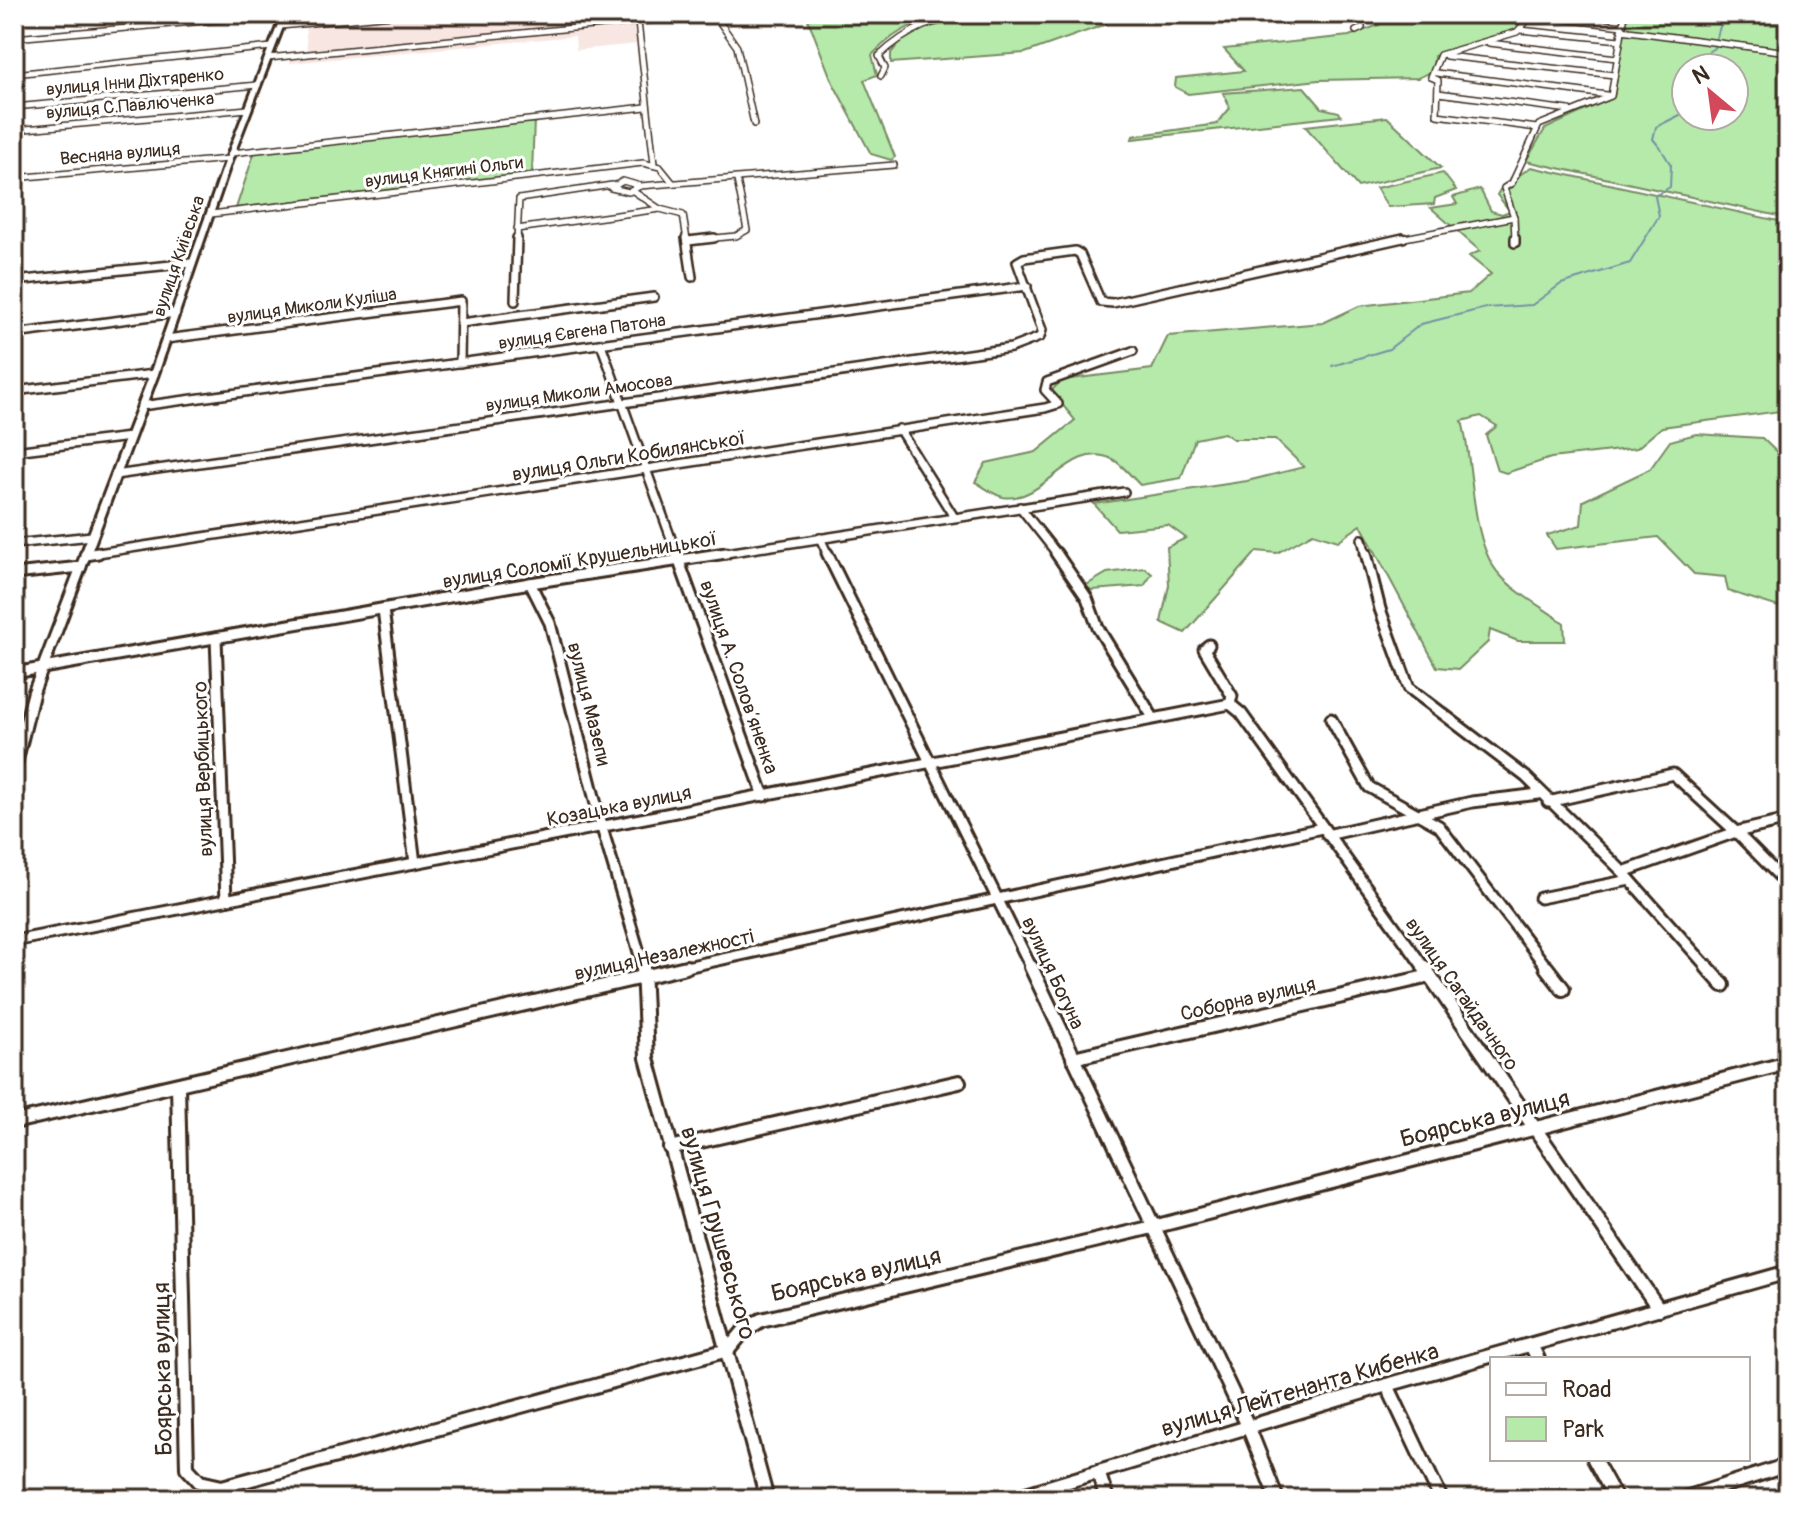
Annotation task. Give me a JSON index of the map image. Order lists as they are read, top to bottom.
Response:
{
  "streets": {
    "street": [
      "вулиця Інни Діхтяренко",
      "вулиця С.Павлюченка",
      "Весняна вулиця",
      "вулиця Княгині Ольги",
      "вулиця Київська",
      "вулиця Миколи Куліша",
      "вулиця Євгена Патона",
      "вулиця Миколи Амосова",
      "вулиця Ольги Кобилянської",
      "вулиця Соломії Крушельницької",
      "вулиця А. Соловʼяненка",
      "вулиця Мазепи",
      "вулиця Вербицького",
      "Козацька вулиця",
      "вулиця Незалежності",
      "вулиця Богуна",
      "вулиця Сагайдачного",
      "Соборна вулиця",
      "Боярська вулиця",
      "вулиця Грушевського",
      "вулиця Лейтенанта Кибенка"
    ]
  },
  "crossings": [
    ["вулиця Інни Діхтяренко", "вулиця Київська"],
    ["вулиця С.Павлюченка", "вулиця Київська"],
    ["Весняна вулиця", "вулиця Київська"],
    ["вулиця Княгині Ольги", "вулиця Київська"],
    ["вулиця Київська", "вулиця Миколи Куліша"],
    ["вулиця Київська", "вулиця Євгена Патона"],
    ["вулиця Київська", "вулиця Миколи Амосова"],
    ["вулиця Київська", "вулиця Ольги Кобилянської"],
    ["вулиця Київська", "вулиця Соломії Крушельницької"],
    ["вулиця Євгена Патона", "вулиця Миколи Амосова"],
    ["вулиця Євгена Патона", "вулиця А. Соловʼяненка"],
    ["вулиця Миколи Амосова", "вулиця А. Соловʼяненка"],
    ["вулиця Ольги Кобилянської", "вулиця А. Соловʼяненка"],
    ["вулиця Соломії Крушельницької", "вулиця А. Соловʼяненка"],
    ["вулиця Соломії Крушельницької", "вулиця Мазепи"],
    ["вулиця Соломії Крушельницької", "вулиця Вербицького"],
    ["вулиця Соломії Крушельницької", "вулиця Богуна"],
    ["вулиця А. Соловʼяненка", "Козацька вулиця"],
    ["вулиця Мазепи", "Козацька вулиця"],
    ["вулиця Мазепи", "вулиця Незалежності"],
    ["вулиця Мазепи", "вулиця Грушевського"],
    ["вулиця Вербицького", "Козацька вулиця"],
    ["Козацька вулиця", "вулиця Богуна"],
    ["Козацька вулиця", "вулиця Сагайдачного"],
    ["вулиця Незалежності", "вулиця Богуна"],
    ["вулиця Незалежності", "вулиця Сагайдачного"],
    ["вулиця Незалежності", "Боярська вулиця"],
    ["вулиця Незалежності", "вулиця Грушевського"],
    ["вулиця Богуна", "Соборна вулиця"],
    ["вулиця Богуна", "Боярська вулиця"],
    ["вулиця Богуна", "вулиця Лейтенанта Кибенка"],
    ["вулиця Сагайдачного", "Соборна вулиця"],
    ["вулиця Сагайдачного", "Боярська вулиця"],
    ["вулиця Сагайдачного", "вулиця Лейтенанта Кибенка"],
    ["Боярська вулиця", "вулиця Грушевського"]
  ],
  "legend": ["Road", "Park"],
  "north": "top left"
}
